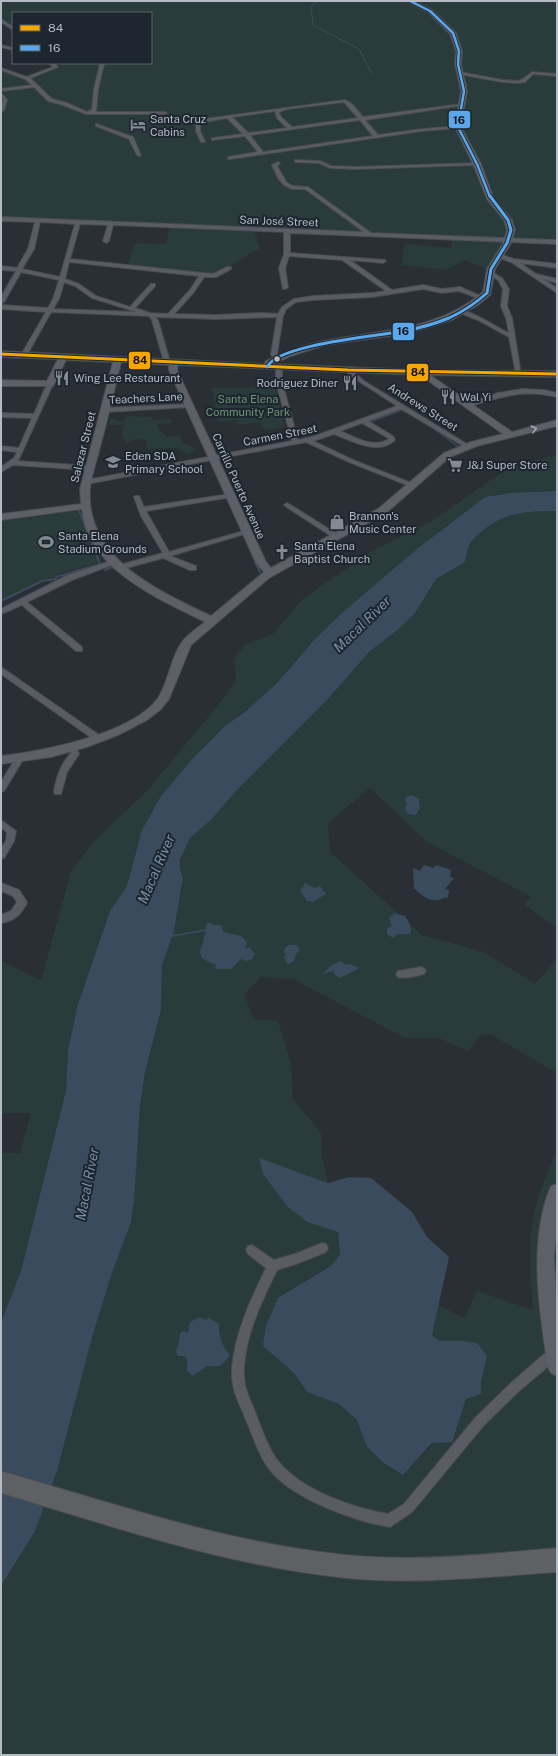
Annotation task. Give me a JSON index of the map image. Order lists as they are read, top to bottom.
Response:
{
  "streets": {
    "main road": ["Salazar Street", "Carrillo Puerto Avenue"],
    "street": [
      "San José Street",
      "Teachers Lane",
      "Andrews Street",
      "Carmen Street"
    ]
  },
  "crossings": [
    ["Teachers Lane", "Salazar Street"],
    ["Teachers Lane", "Carrillo Puerto Avenue"],
    ["Andrews Street", "Carmen Street"],
    ["Carmen Street", "Salazar Street"],
    ["Carmen Street", "Carrillo Puerto Avenue"]
  ],
  "water": ["Macal River"],
  "parks": ["Santa Elena Community Park"],
  "places": {
    "hotel": ["Santa Cruz Cabins"],
    "restaurant": ["Wing Lee Restaurant", "Rodriguez Diner", "Wal Yi"],
    "school or university": ["Eden SDA Primary School"],
    "supermarket": ["J&J Super Store"],
    "shop": ["Brannon's Music Center"],
    "sports": ["Santa Elena Stadium Grounds"],
    "church": ["Santa Elena Baptist Church"]
  },
  "lines": ["transit line 16", "transit line 84"],
  "legend": ["84", "16"]
}
